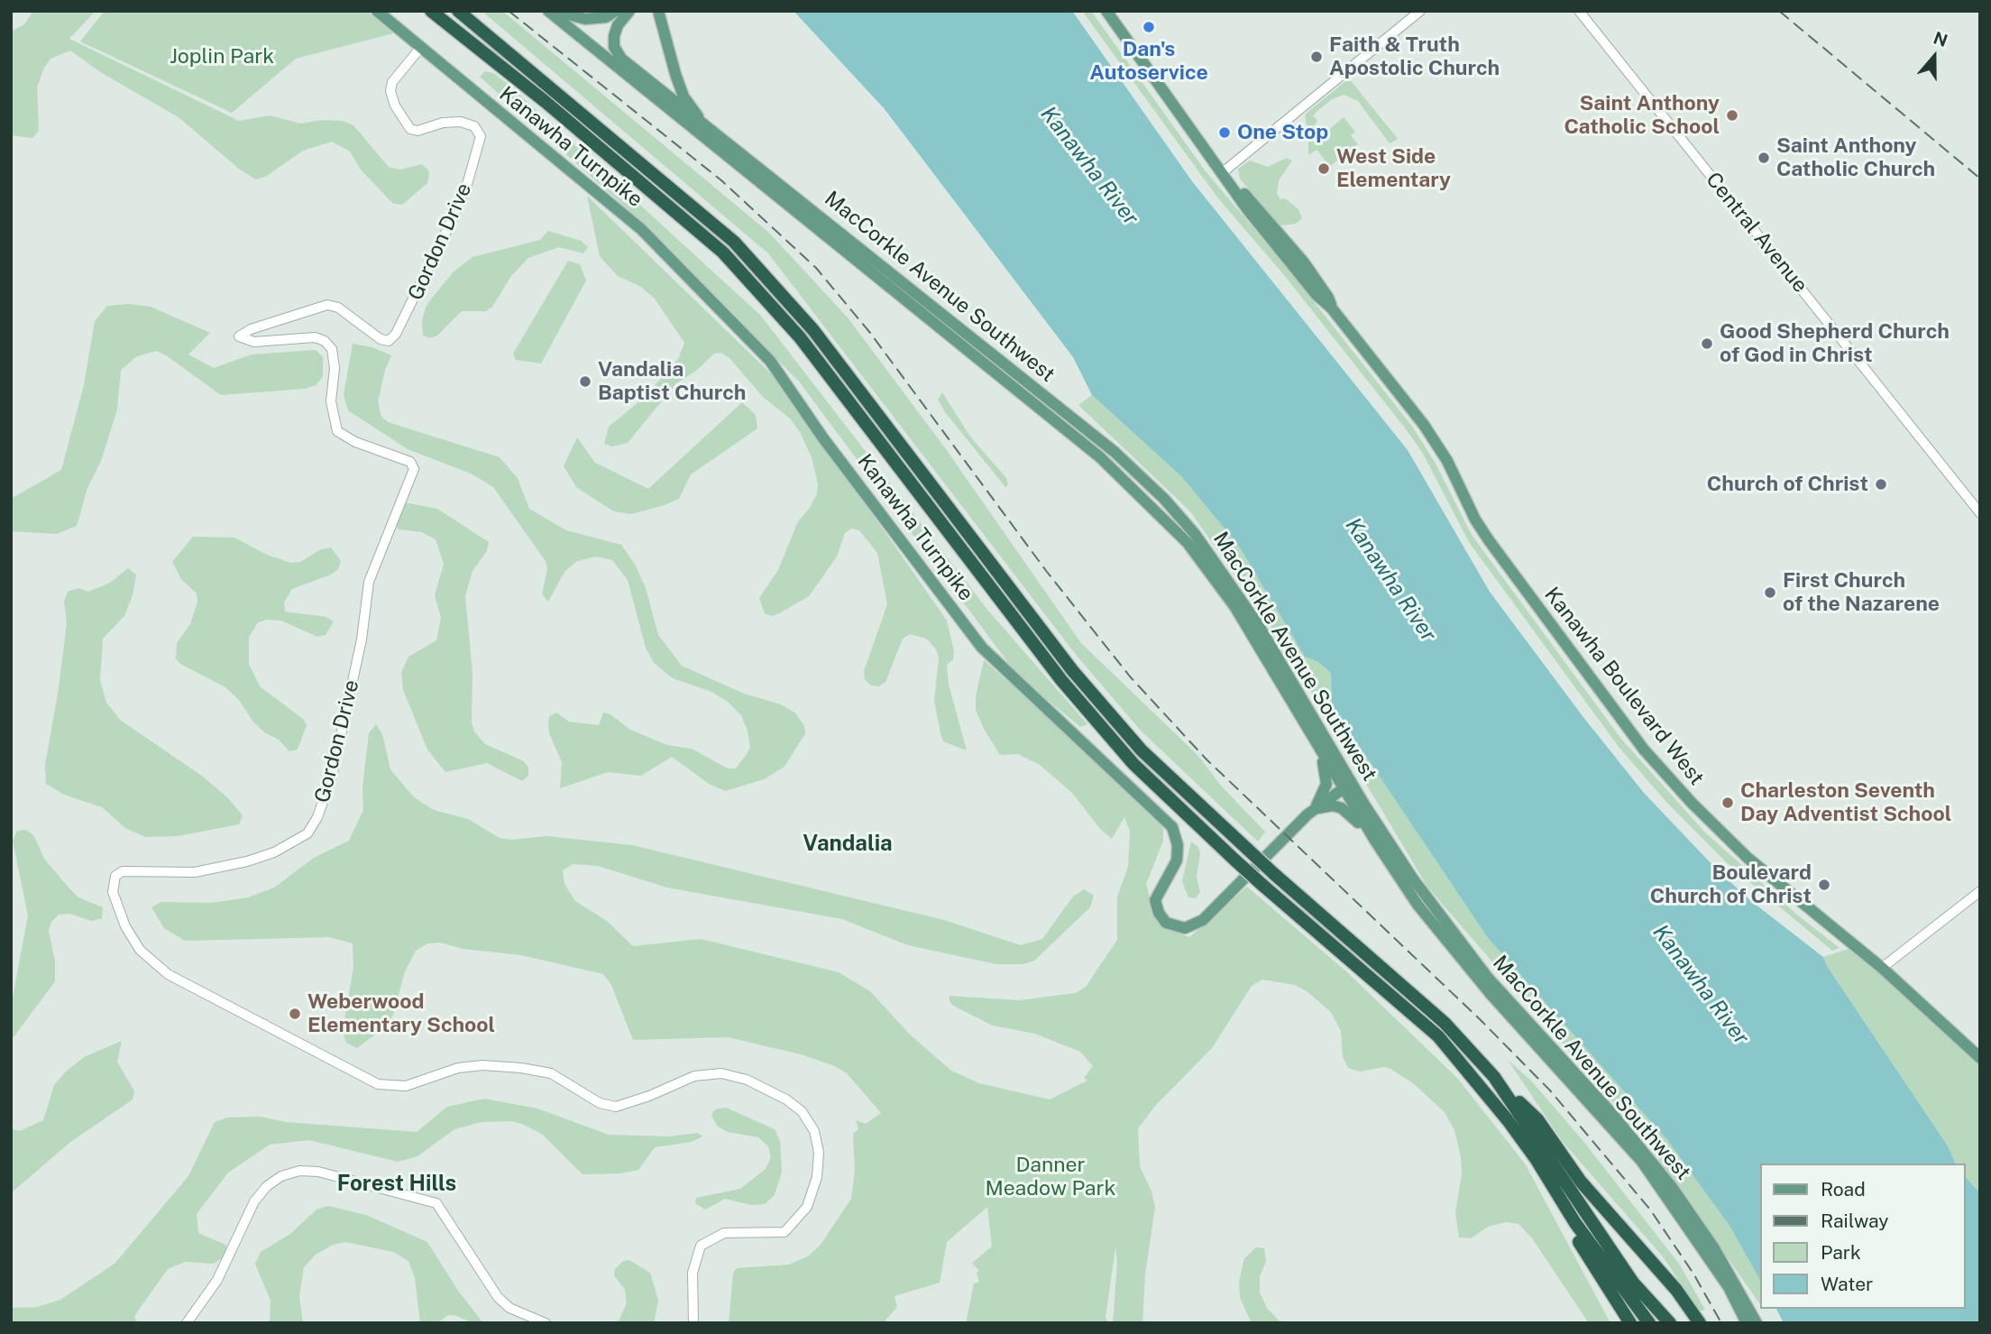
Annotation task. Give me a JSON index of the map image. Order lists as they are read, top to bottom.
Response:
{
  "streets": {
    "main road": ["Kanawha Turnpike", "MacCorkle Avenue Southwest", "Kanawha Boulevard West"],
    "street": ["Central Avenue", "Gordon Drive"]
  },
  "crossings": [
    ["Kanawha Turnpike", "Gordon Drive"],
    ["Kanawha Turnpike", "MacCorkle Avenue Southwest"]
  ],
  "districts": ["Vandalia", "Forest Hills"],
  "water": ["Kanawha River"],
  "parks": ["Joplin Park", "Danner Meadow Park"],
  "places": [
    "Dan's Autoservice",
    "Faith & Truth Apostolic Church",
    "Saint Anthony Catholic School",
    "One Stop",
    "Saint Anthony Catholic Church",
    "West Side Elementary",
    "Good Shepherd Church of God in Christ",
    "Vandalia Baptist Church",
    "Church of Christ",
    "First Church of the Nazarene",
    "Charleston Seventh Day Adventist School",
    "Boulevard Church of Christ",
    "Weberwood Elementary School"
  ],
  "legend": [
    "Road",
    "Railway",
    "Park",
    "Water"
  ],
  "north": "top"
}
